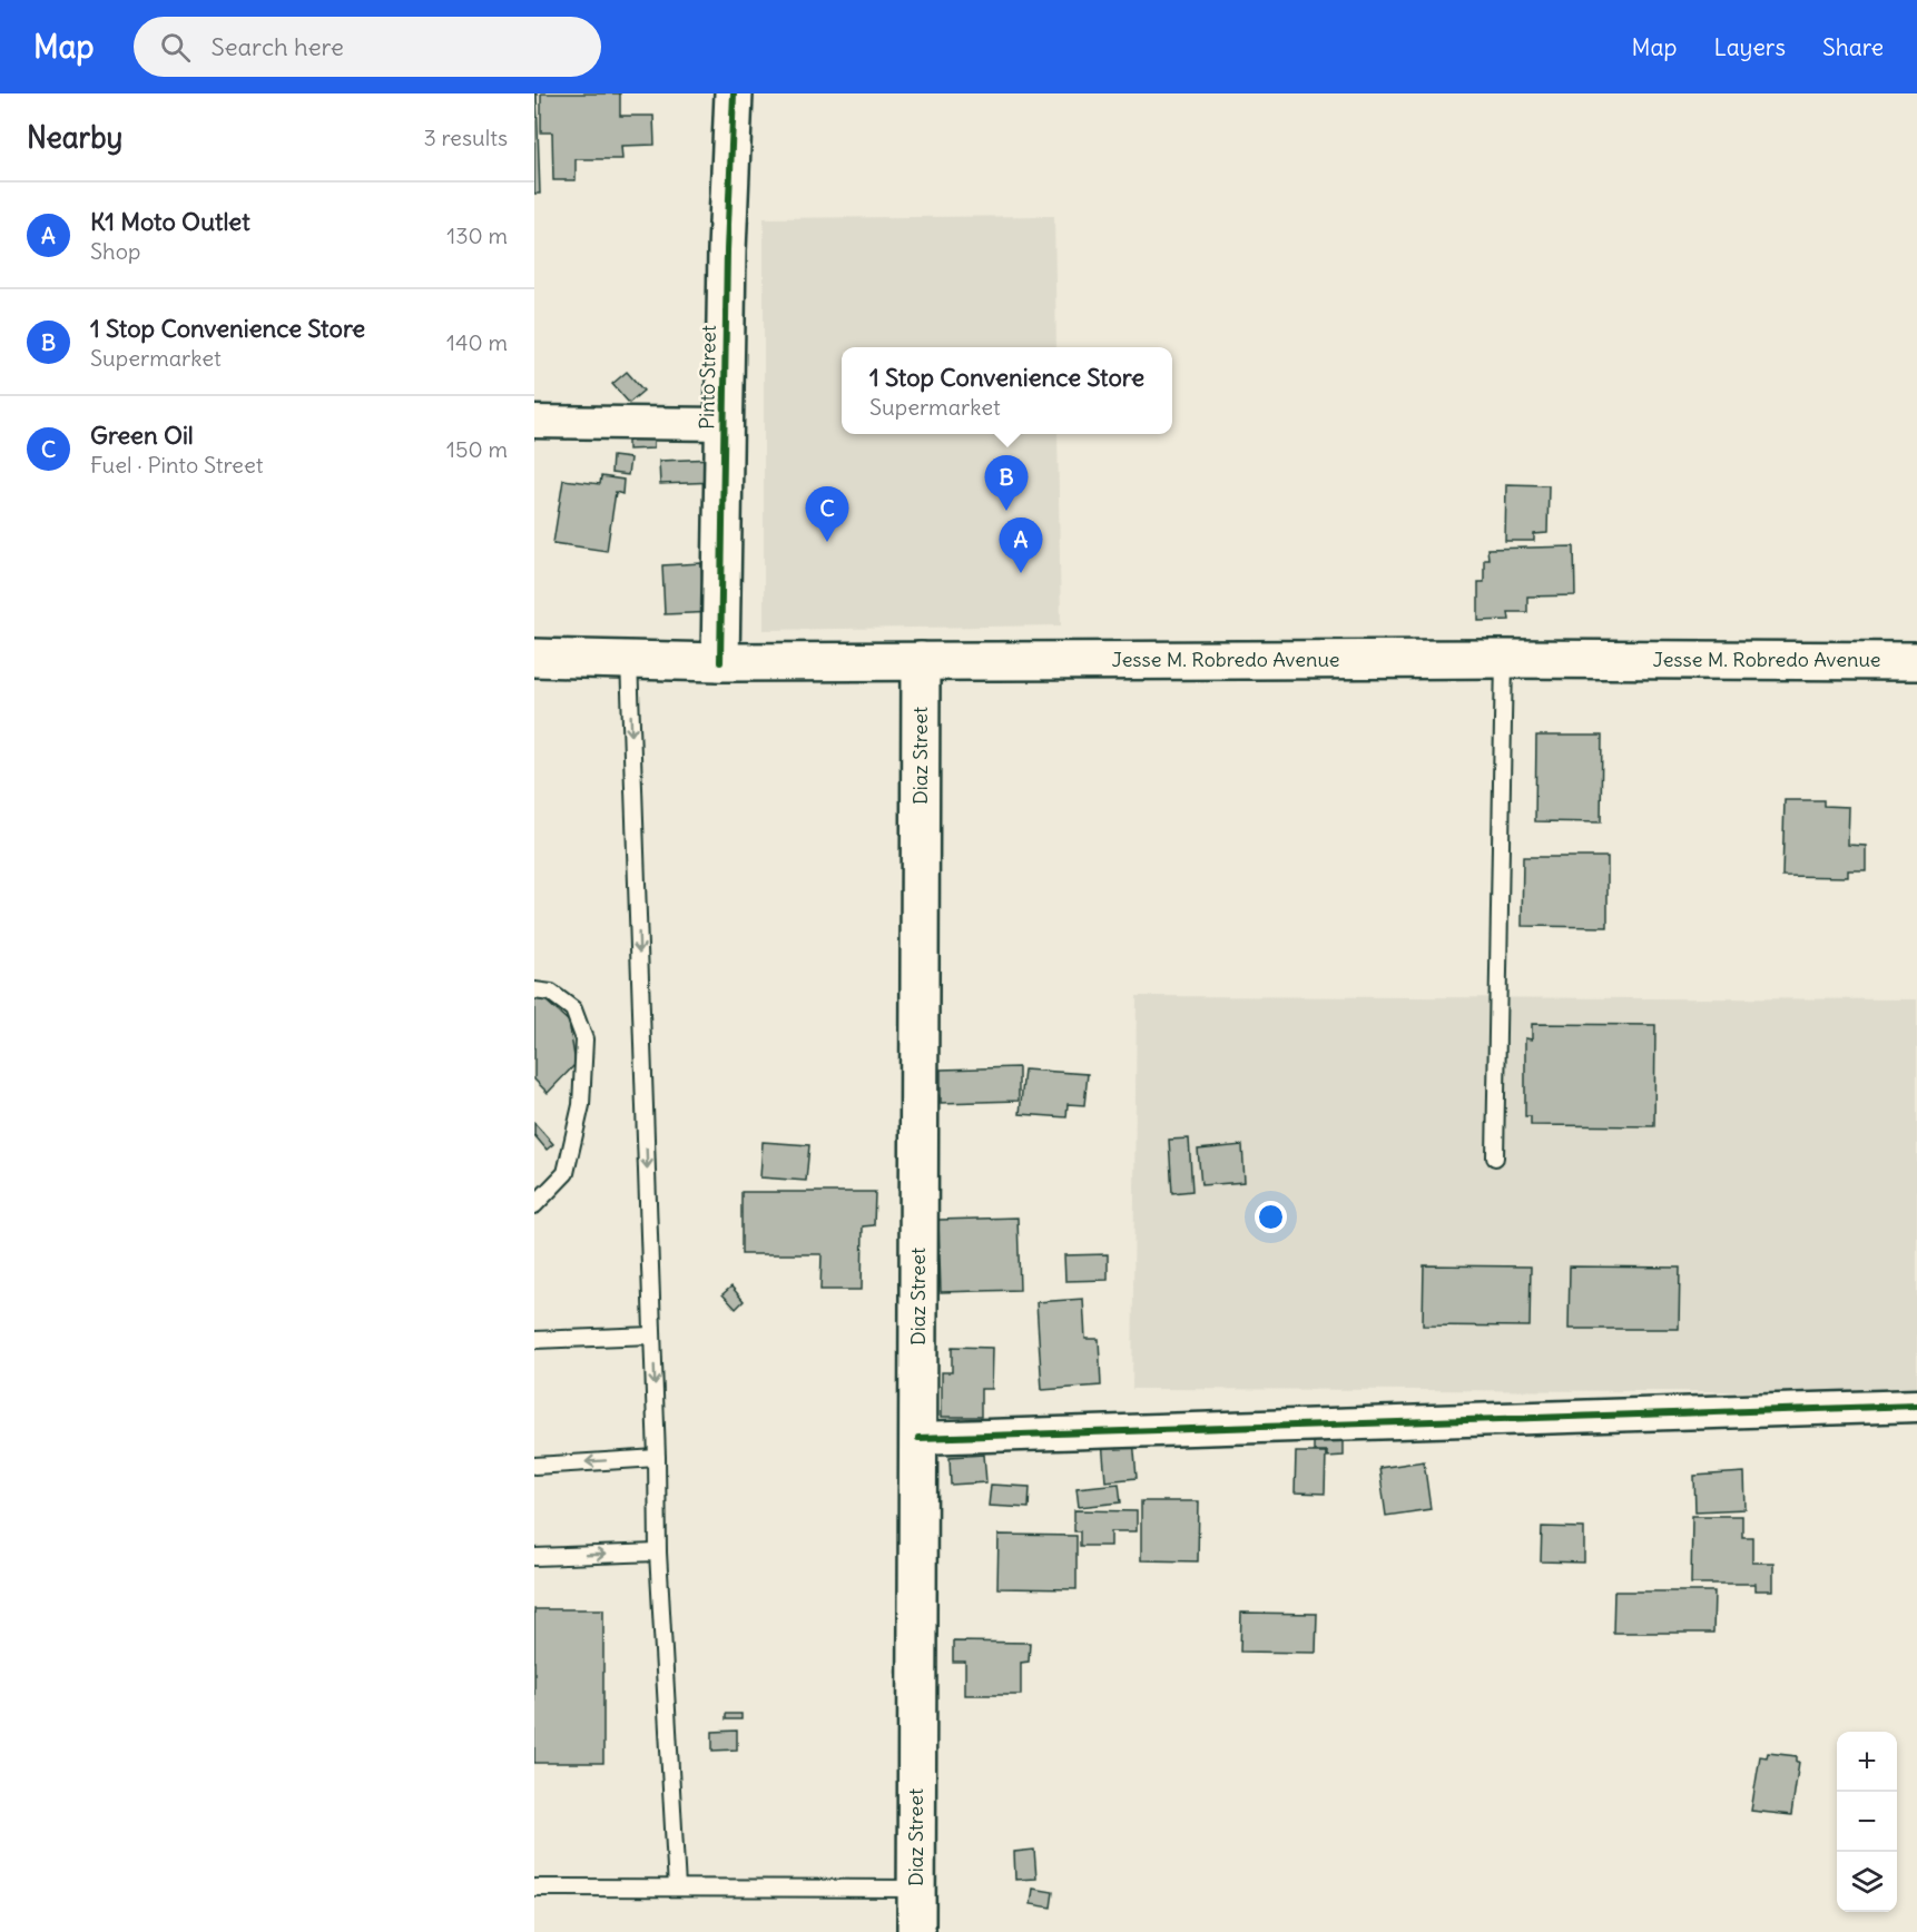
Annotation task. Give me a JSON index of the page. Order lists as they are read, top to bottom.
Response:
{
  "streets": {
    "main road": ["Pinto Street", "Jesse M. Robredo Avenue", "Diaz Street"]
  },
  "crossings": [
    ["Pinto Street", "Jesse M. Robredo Avenue"],
    ["Jesse M. Robredo Avenue", "Diaz Street"]
  ],
  "page": {
    "header": "Map",
    "search": "Search here",
    "nav": ["Map", "Layers", "Share"],
    "heading": ["Nearby", "3 results"],
    "list": [
      {
        "mark": "A",
        "name": "K1 Moto Outlet",
        "note": "Shop",
        "value": "130 m"
      },
      {
        "mark": "B",
        "name": "1 Stop Convenience Store",
        "note": "Supermarket",
        "value": "140 m"
      },
      {
        "mark": "C",
        "name": "Green Oil",
        "note": "Fuel · Pinto Street",
        "value": "150 m"
      }
    ],
    "popup": ["1 Stop Convenience Store", "Supermarket"],
    "pins": ["B", "C", "A"],
    "map_buttons": ["+", "−"]
  }
}
